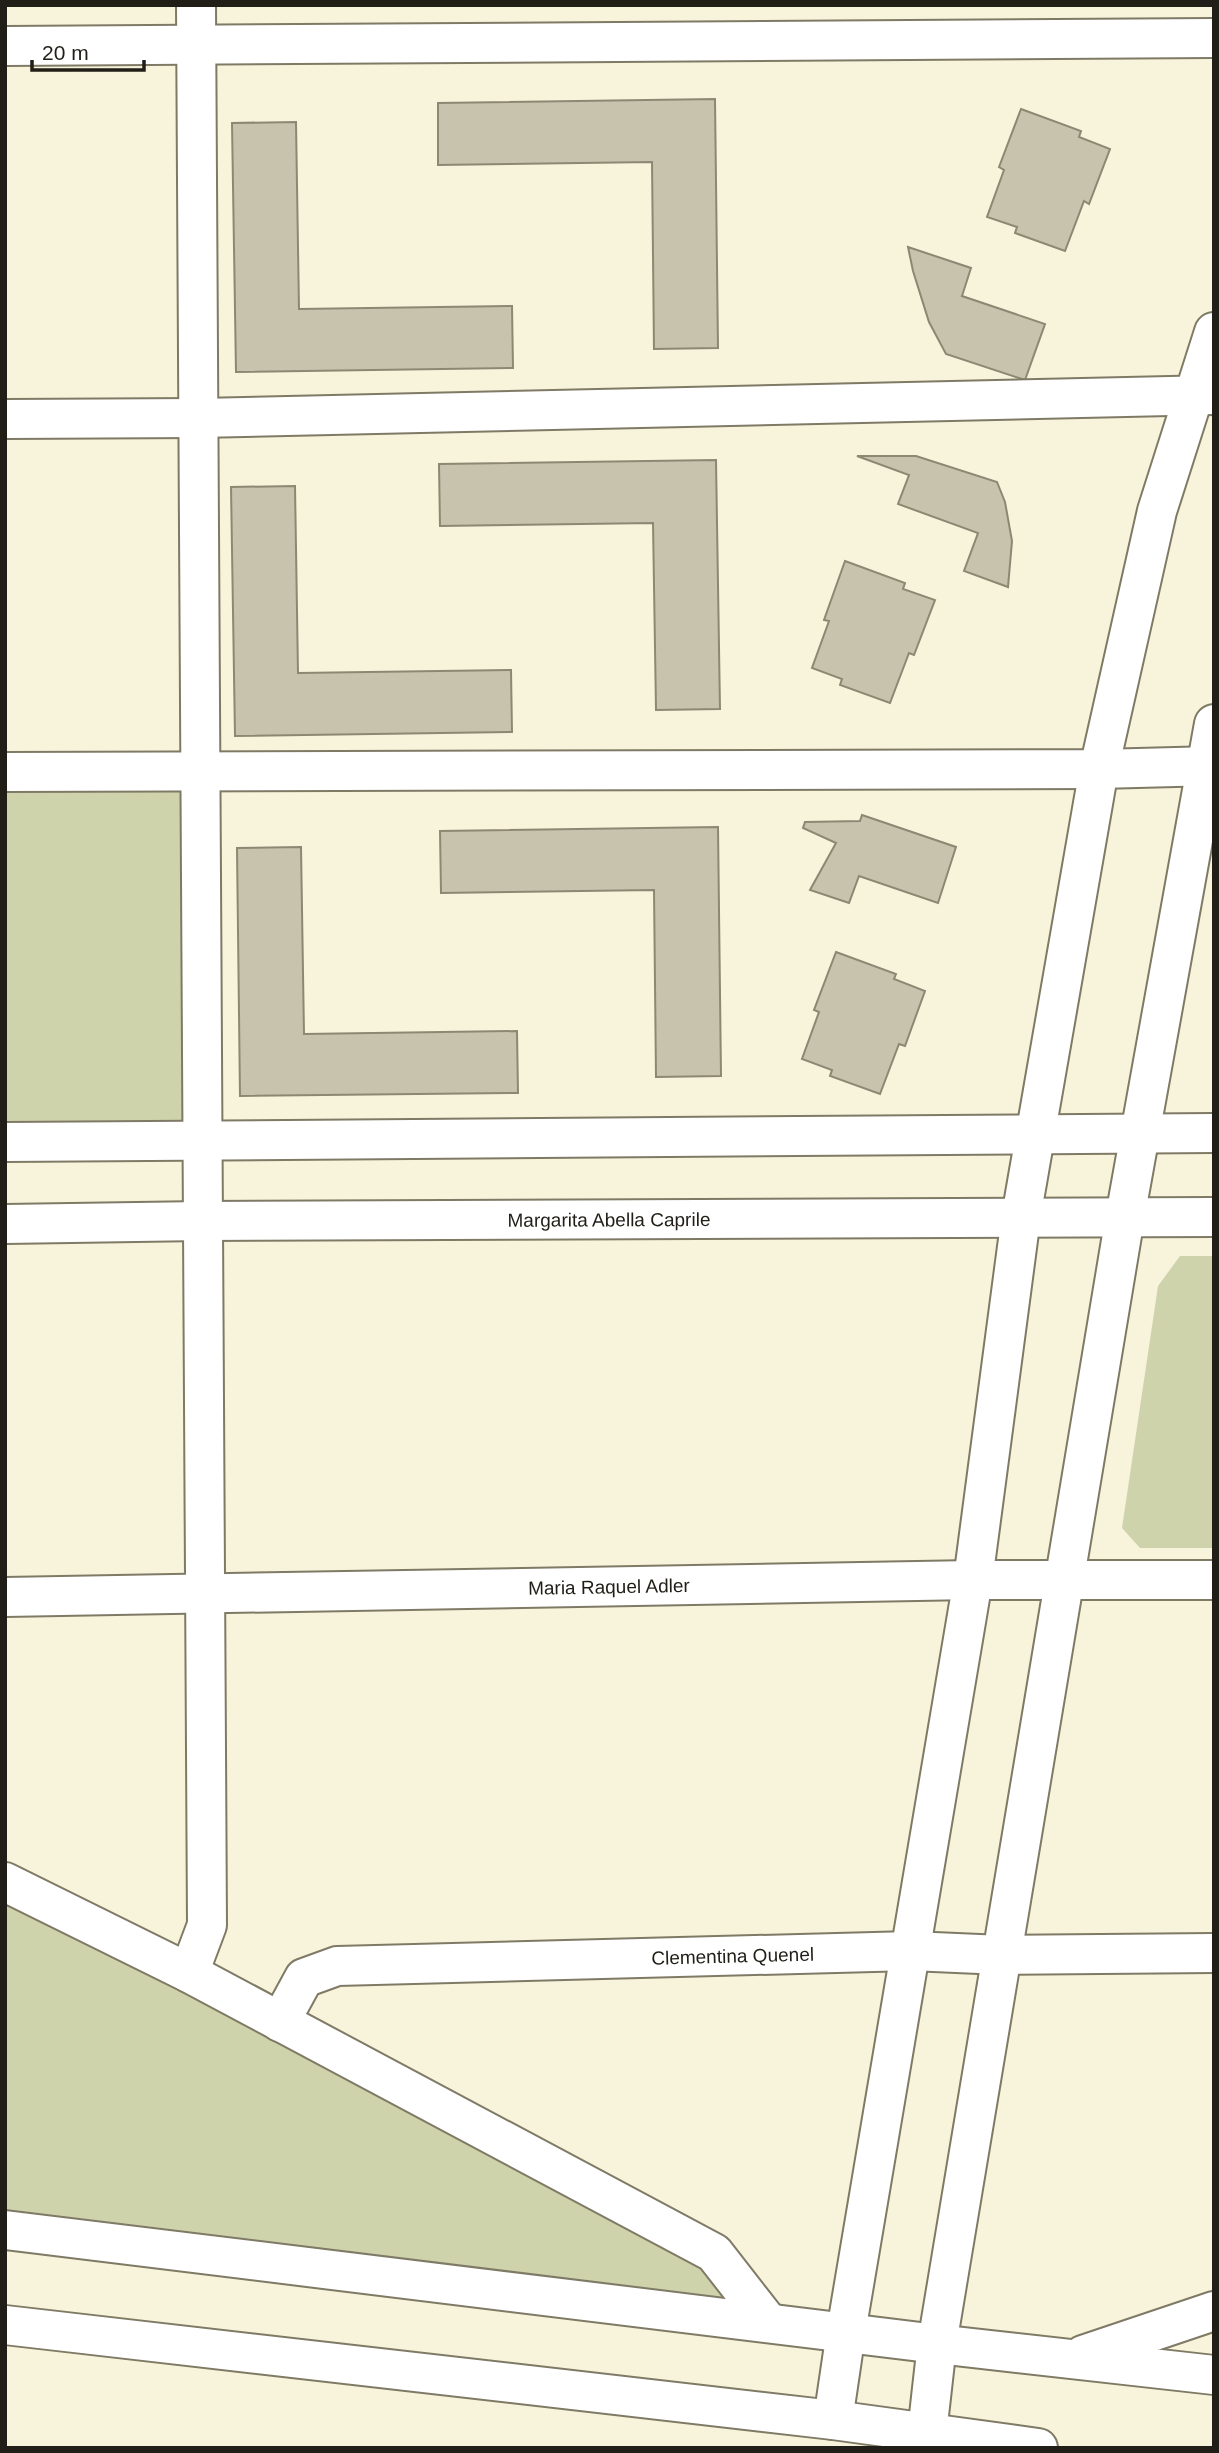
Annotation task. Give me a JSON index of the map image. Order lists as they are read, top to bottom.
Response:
{
  "streets": {
    "street": ["Margarita Abella Caprile", "Maria Raquel Adler", "Clementina Quenel"]
  },
  "scale_bar": "20 m"
}
